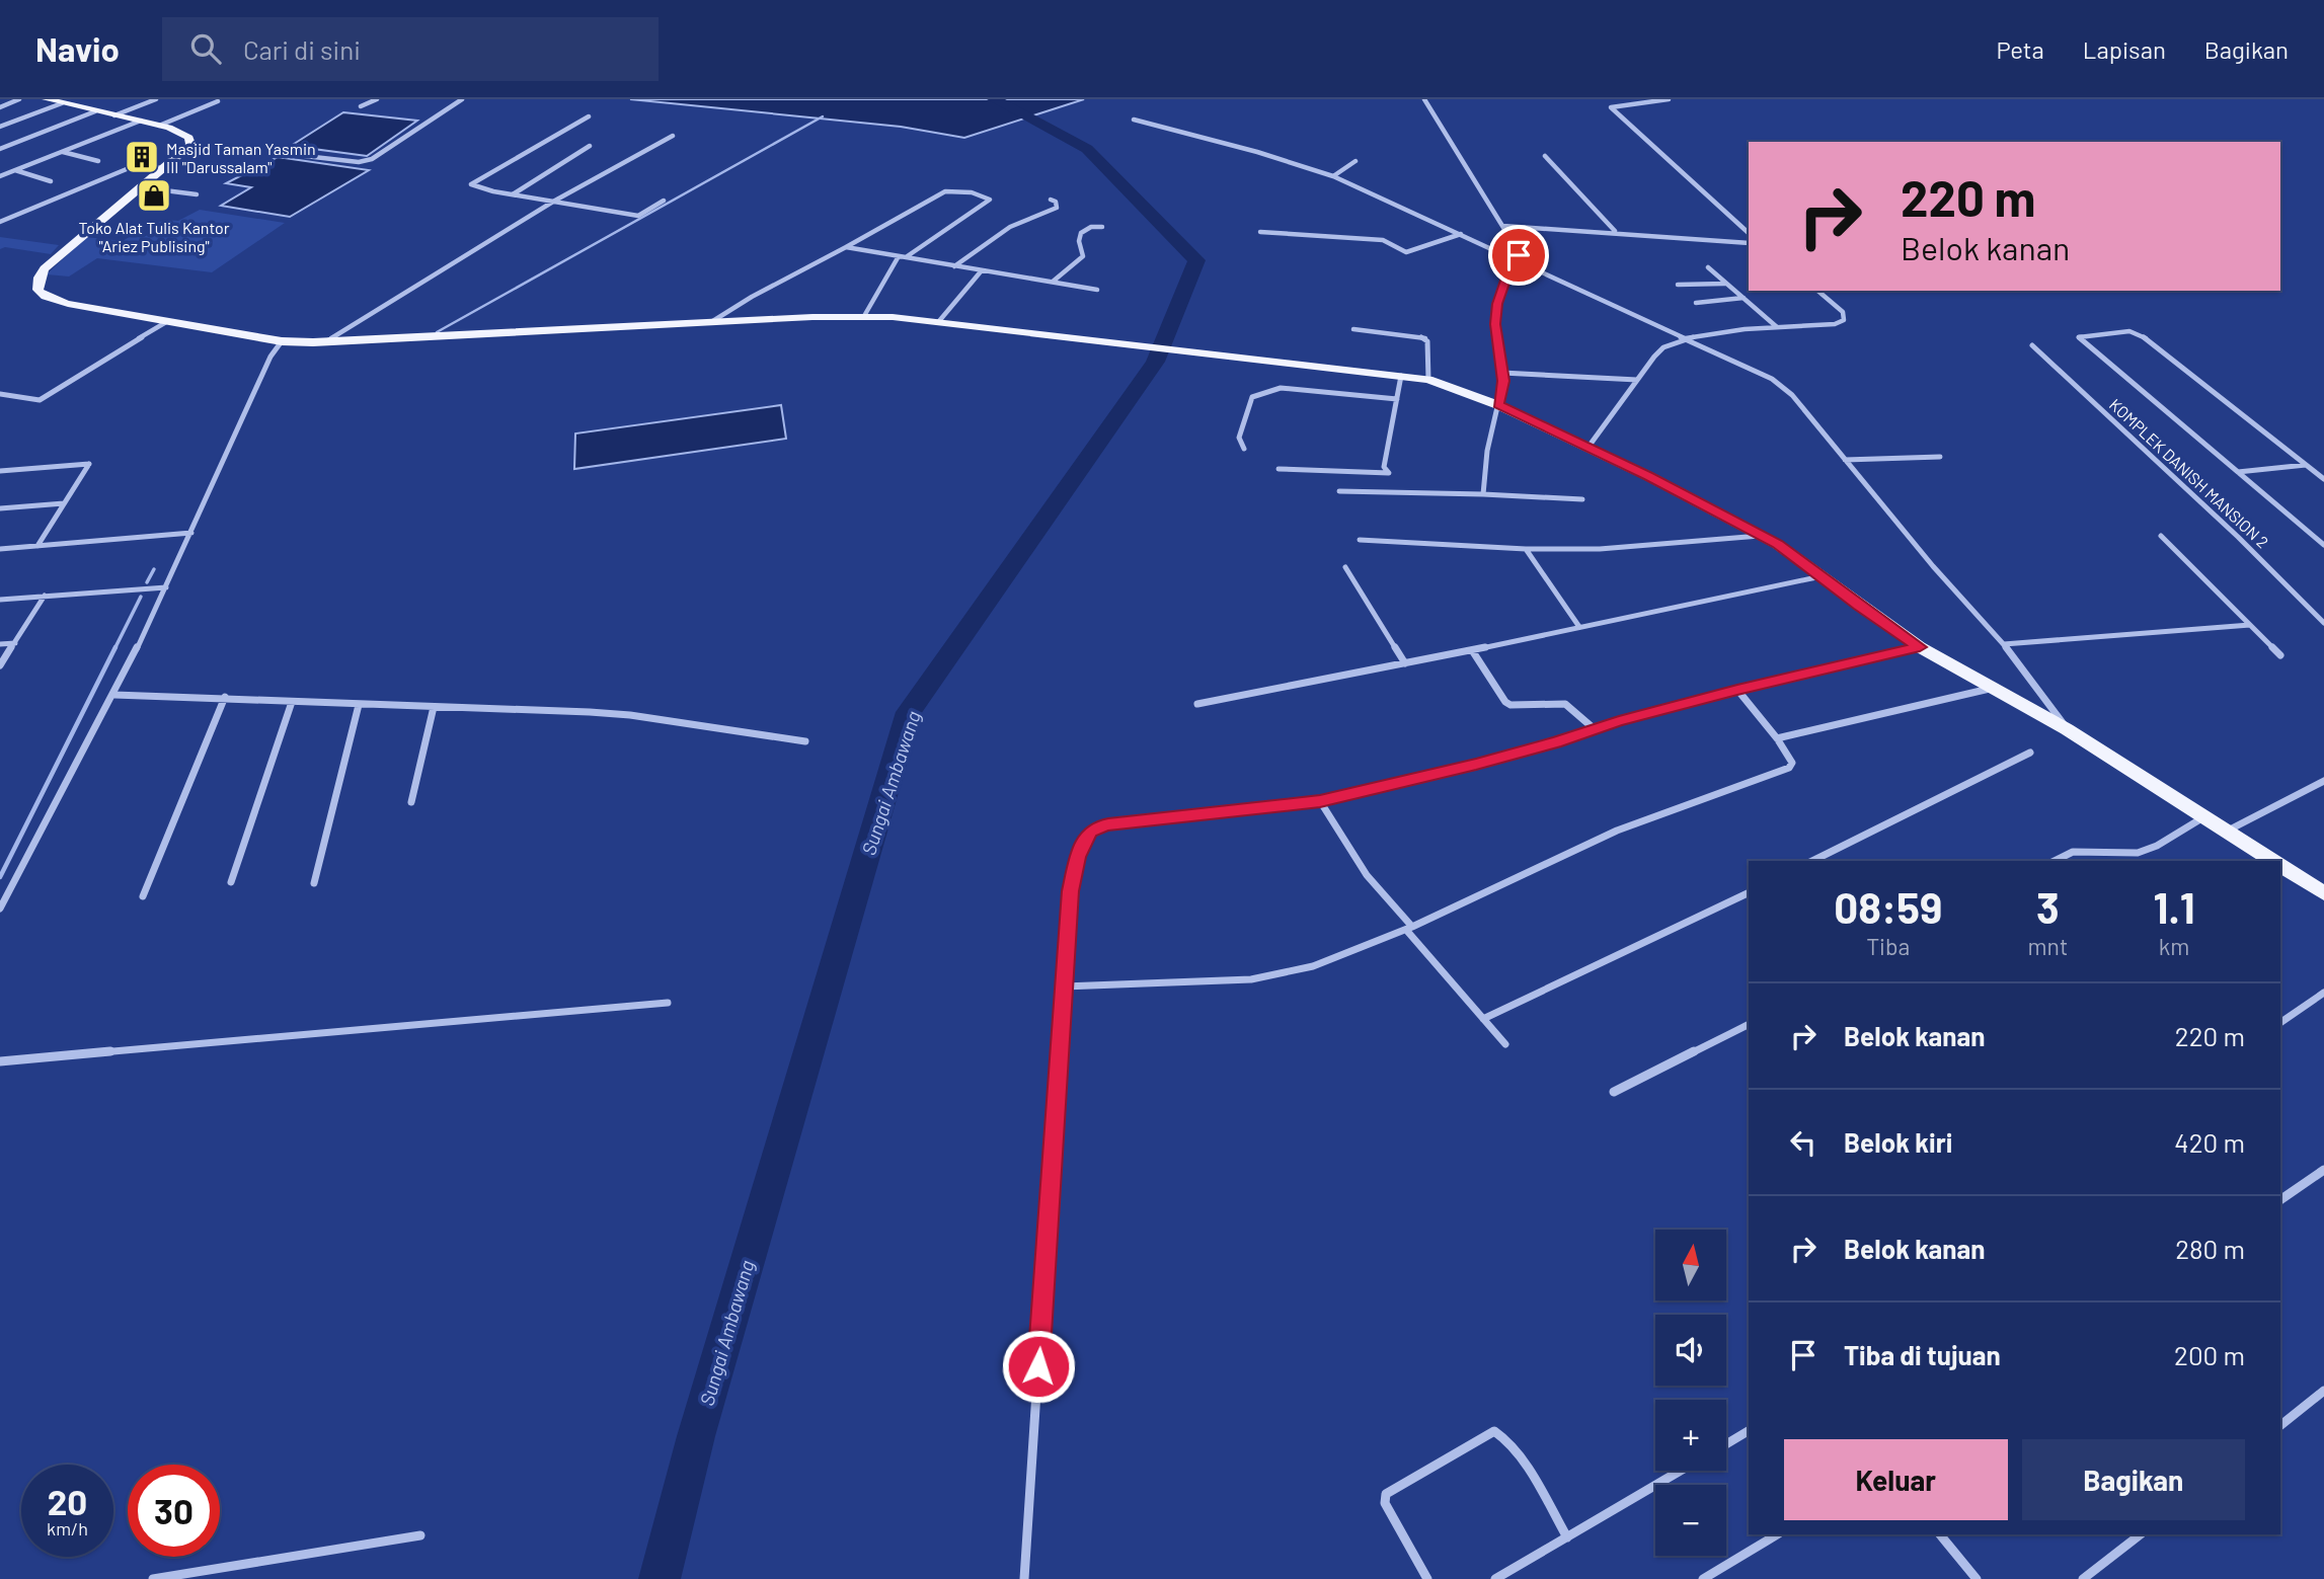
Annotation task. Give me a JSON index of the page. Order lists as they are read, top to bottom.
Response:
{
  "streets": {
    "street": ["KOMPLEK DANISH MANSION 2"]
  },
  "water": ["Sungai Ambawang"],
  "places": {
    "building": ["Masjid Taman Yasmin III \"Darussalam\""],
    "shop": ["Toko Alat Tulis Kantor \"Ariez Publising\""]
  },
  "north": "top",
  "page": {
    "header": "Navio",
    "search": "Cari di sini",
    "nav": ["Peta", "Lapisan", "Bagikan"],
    "turn": ["220 m", "Belok kanan"],
    "eta": [
      "08:59",
      "Tiba",
      "3",
      "mnt",
      "1.1",
      "km"
    ],
    "list": [
      {
        "name": "Belok kanan",
        "value": "220 m"
      },
      {
        "name": "Belok kiri",
        "value": "420 m"
      },
      {
        "name": "Belok kanan",
        "value": "280 m"
      },
      {
        "name": "Tiba di tujuan",
        "value": "200 m"
      }
    ],
    "map_buttons": ["+", "−"],
    "buttons": ["Keluar", "Bagikan"],
    "speed": "20 km/h",
    "limit": "30"
  }
}
